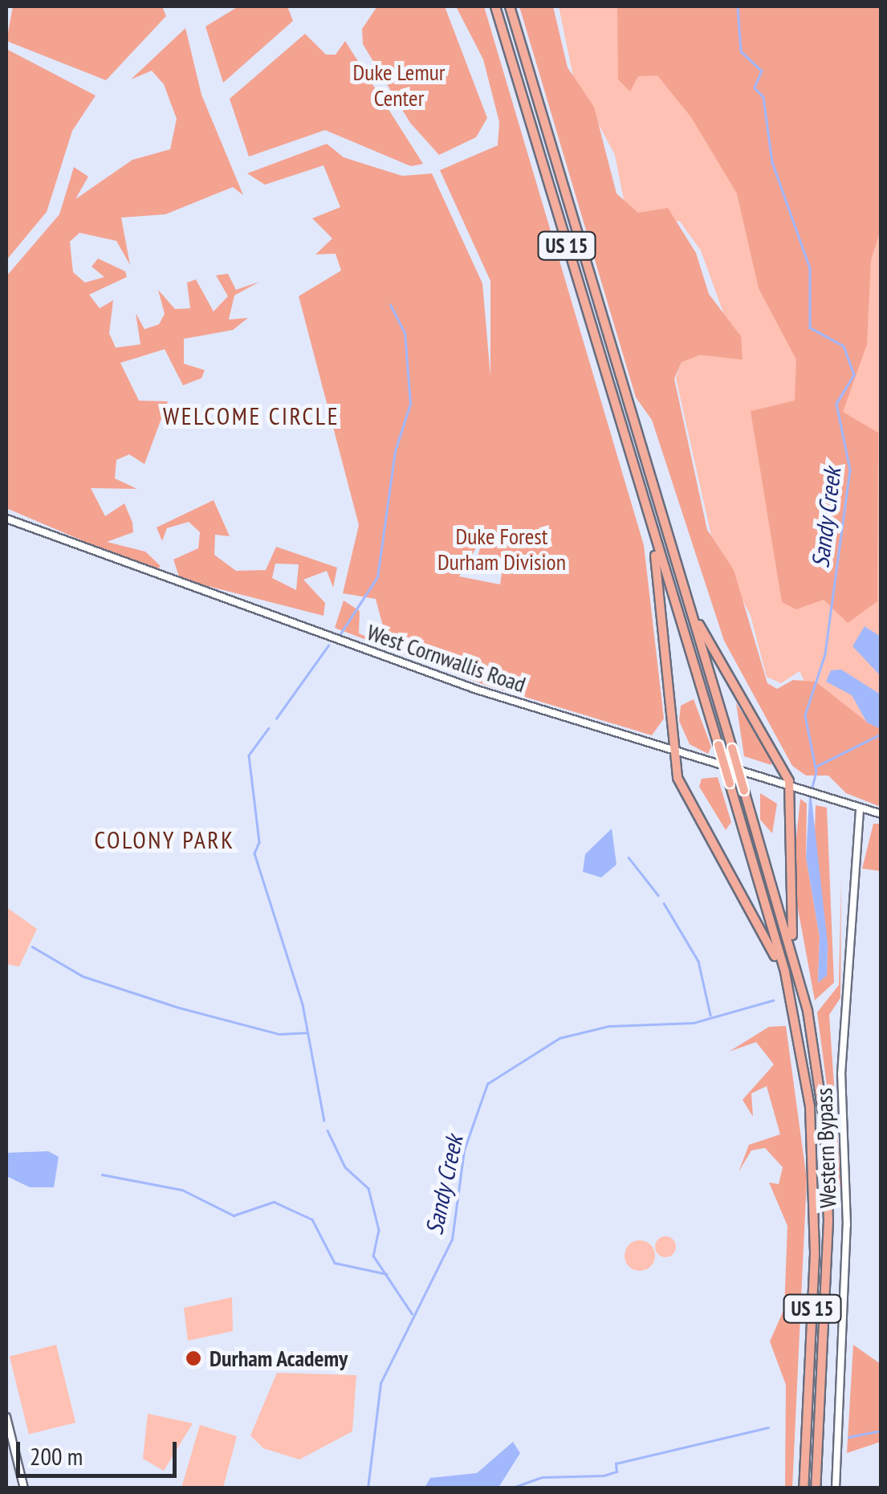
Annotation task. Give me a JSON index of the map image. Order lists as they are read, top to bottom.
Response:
{
  "streets": {
    "highway": ["US 15"],
    "street": ["West Cornwallis Road", "Western Bypass"]
  },
  "crossings": [
    ["West Cornwallis Road", "Western Bypass"]
  ],
  "districts": ["WELCOME CIRCLE", "COLONY PARK"],
  "water": ["Sandy Creek"],
  "parks": ["Duke Lemur Center", "Duke Forest Durham Division"],
  "places": ["Durham Academy"],
  "scale_bar": "200 m"
}
